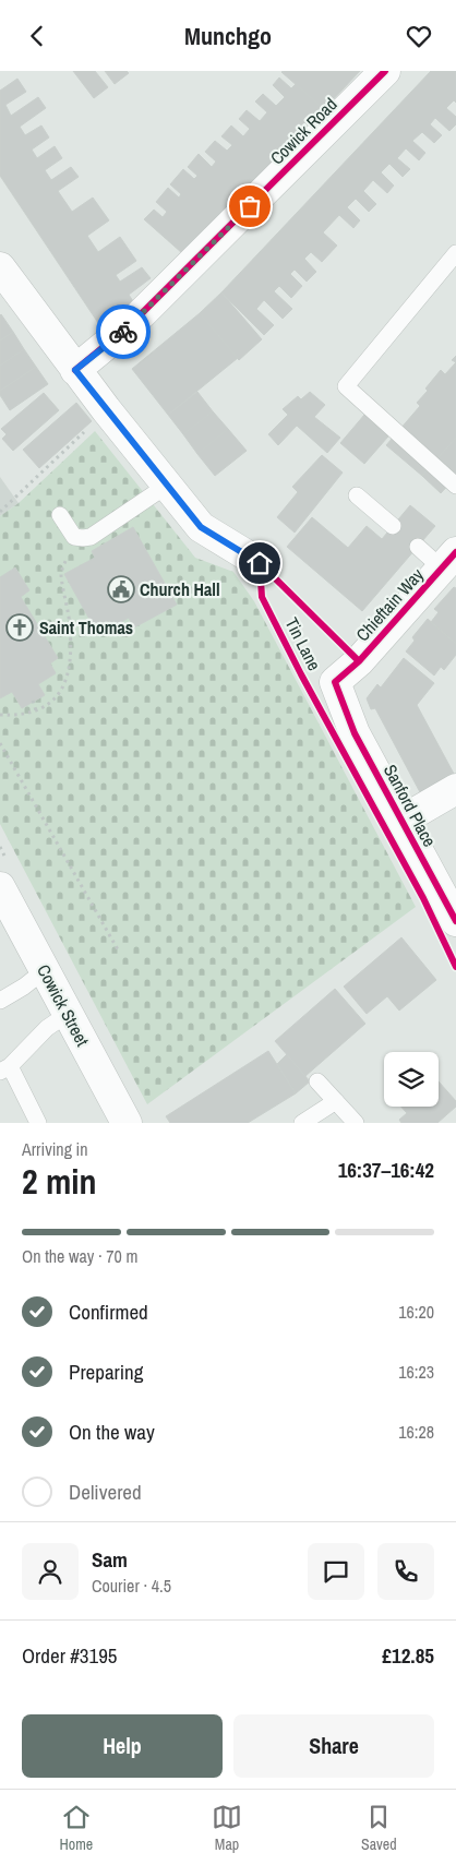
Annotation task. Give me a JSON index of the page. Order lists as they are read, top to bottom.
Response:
{
  "streets": {
    "street": [
      "Cowick Road",
      "Chieftain Way",
      "Sanford Place",
      "Cowick Street"
    ],
    "cycle path": ["Tin Lane"]
  },
  "crossings": [
    ["Chieftain Way", "Sanford Place"]
  ],
  "places": {
    "public building": ["Church Hall"],
    "church": ["Saint Thomas"]
  },
  "page": {
    "header": "Munchgo",
    "heading": ["2 min", "Arriving in", "16:37–16:42"],
    "panel": [
      "Sam",
      "Courier · 4.5",
      "Order #3195",
      "£12.85"
    ],
    "bar": "On the way · 70 m",
    "list": [
      ["Confirmed", "16:20"],
      ["Preparing", "16:23"],
      ["On the way", "16:28"],
      "Delivered"
    ],
    "buttons": ["Help", "Share"],
    "tabs": ["Home", "Map", "Saved"]
  }
}
